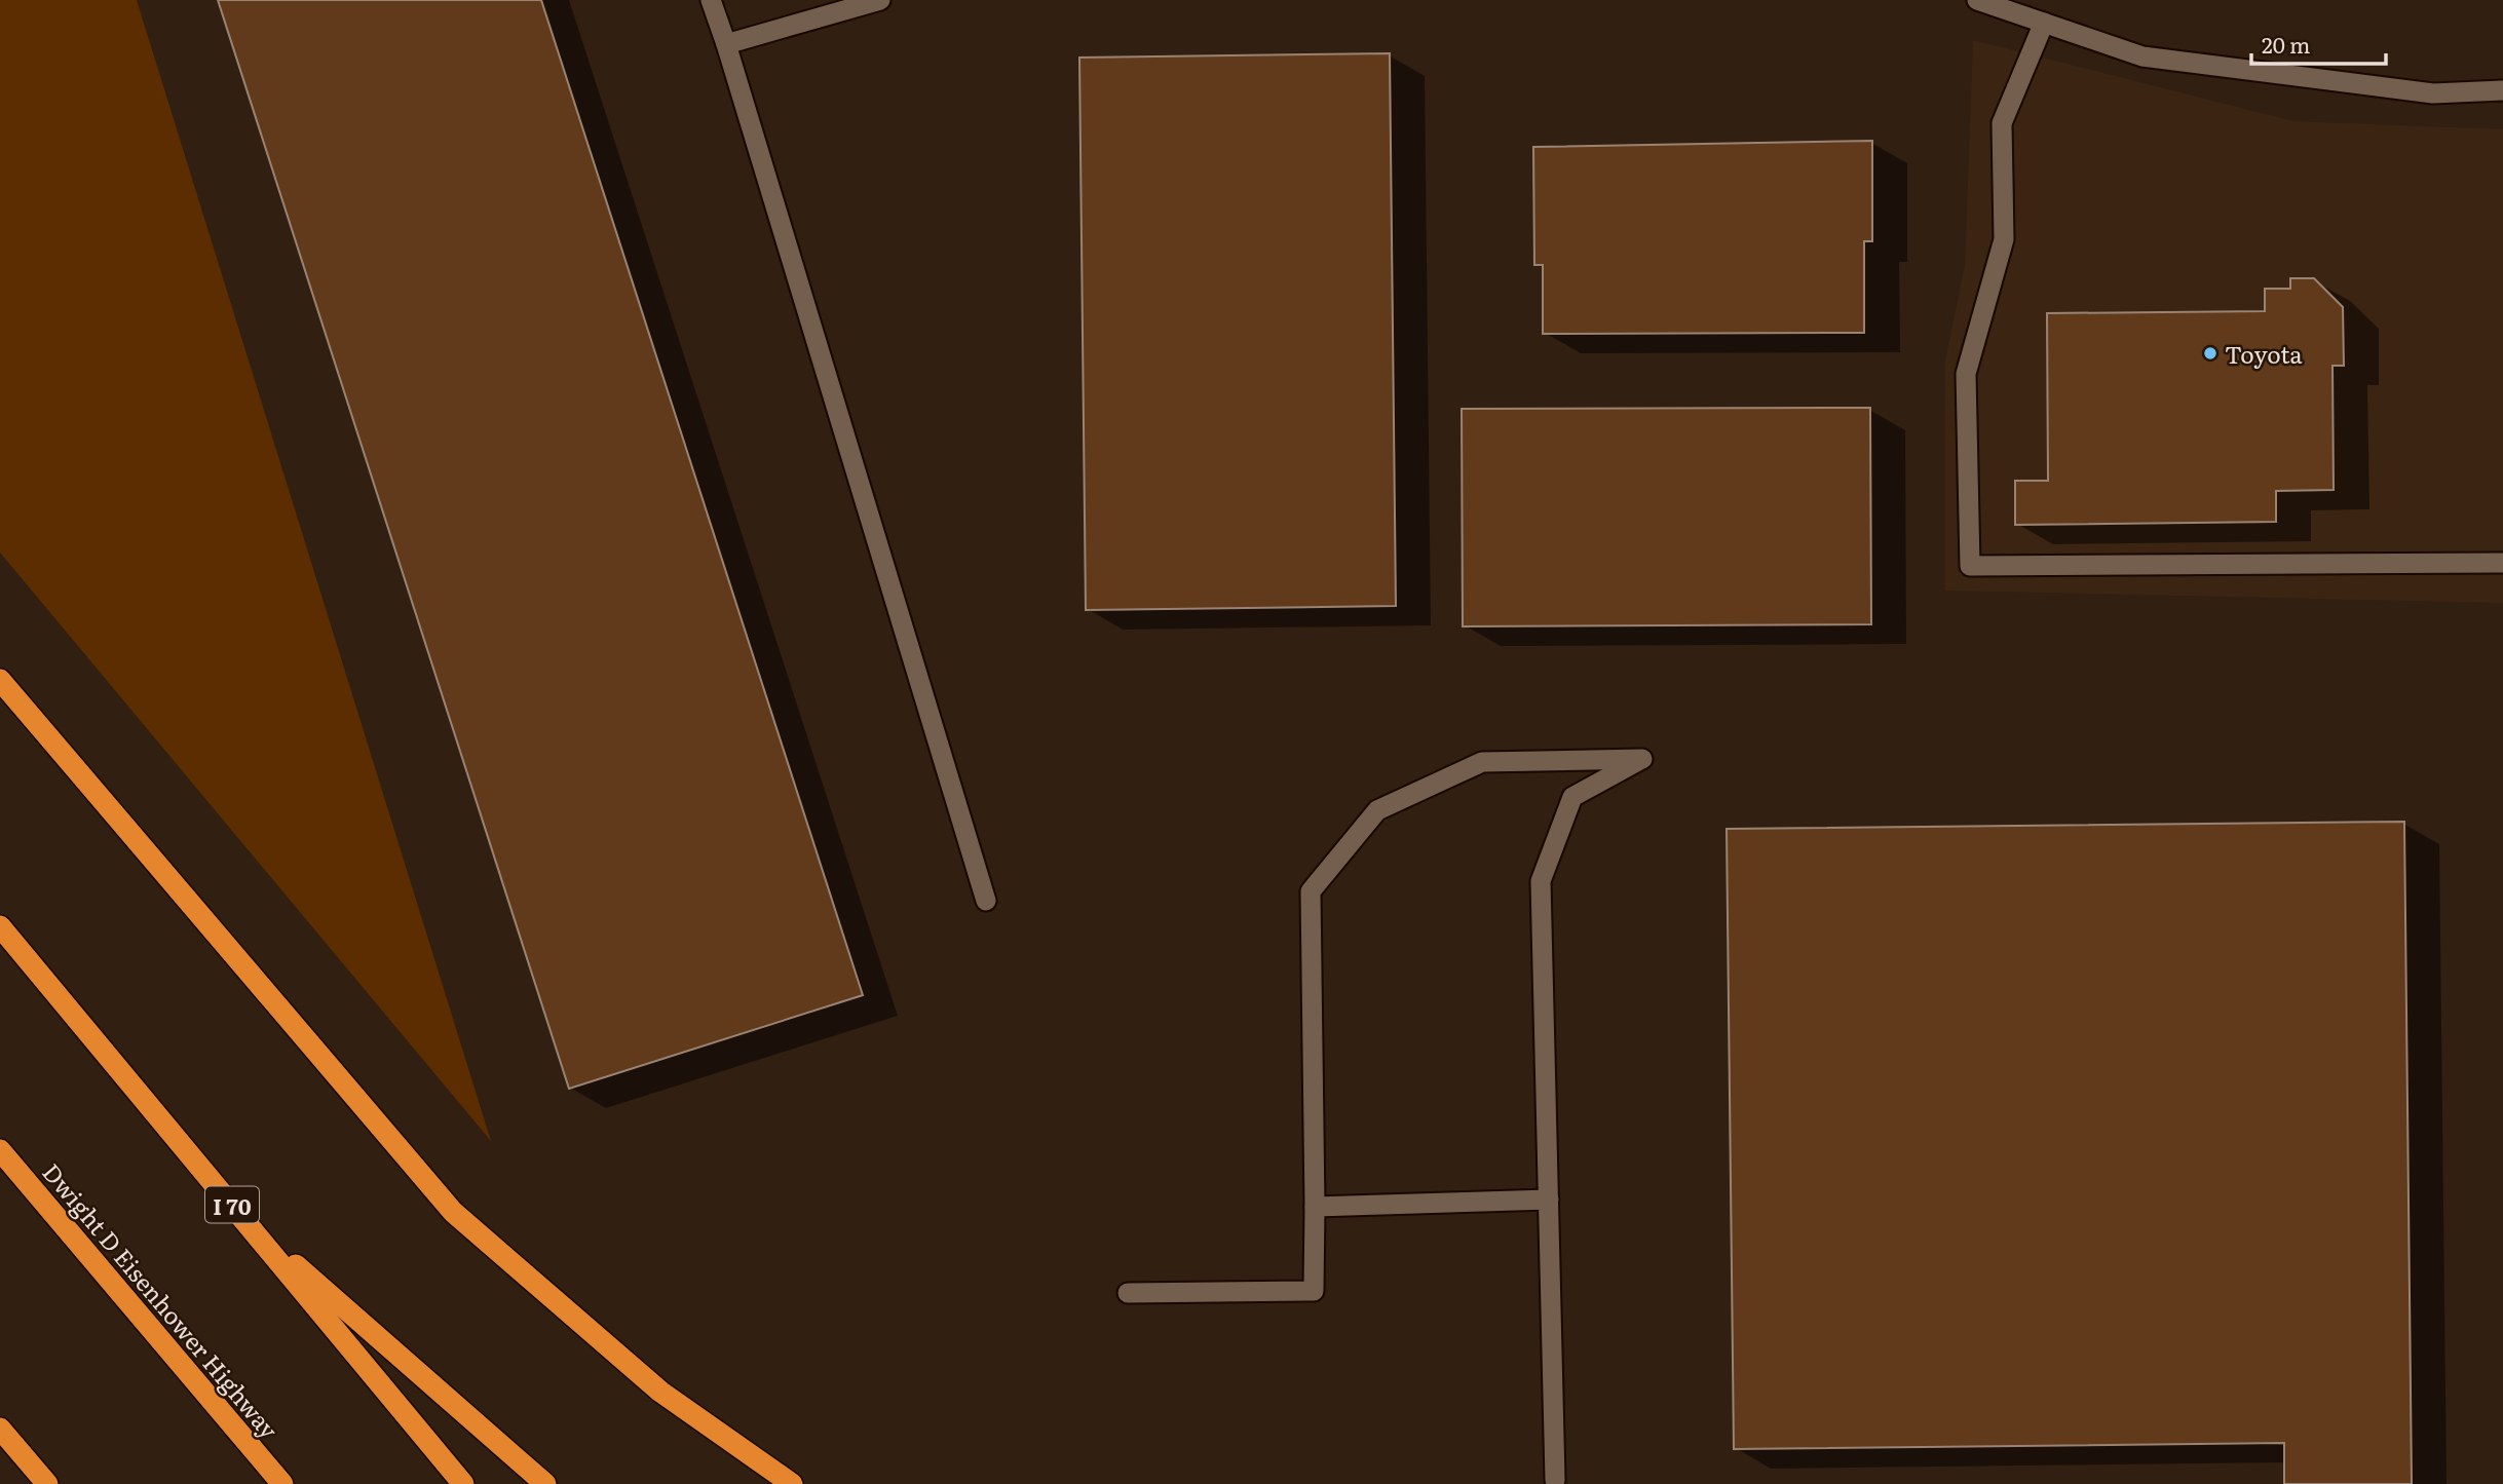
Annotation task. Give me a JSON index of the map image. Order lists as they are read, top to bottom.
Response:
{
  "streets": {
    "highway": ["I 70", "Dwight D Eisenhower Highway"]
  },
  "places": ["Toyota"],
  "scale_bar": "20 m"
}
